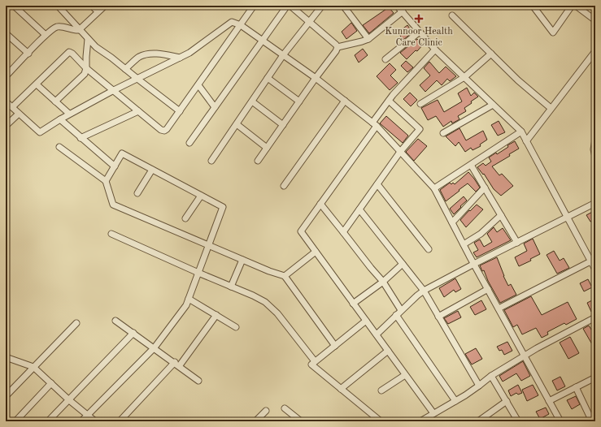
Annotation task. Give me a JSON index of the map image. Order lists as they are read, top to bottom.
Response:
{
  "places": {
    "health": ["Kunnoor Health Care Clinic"]
  }
}
